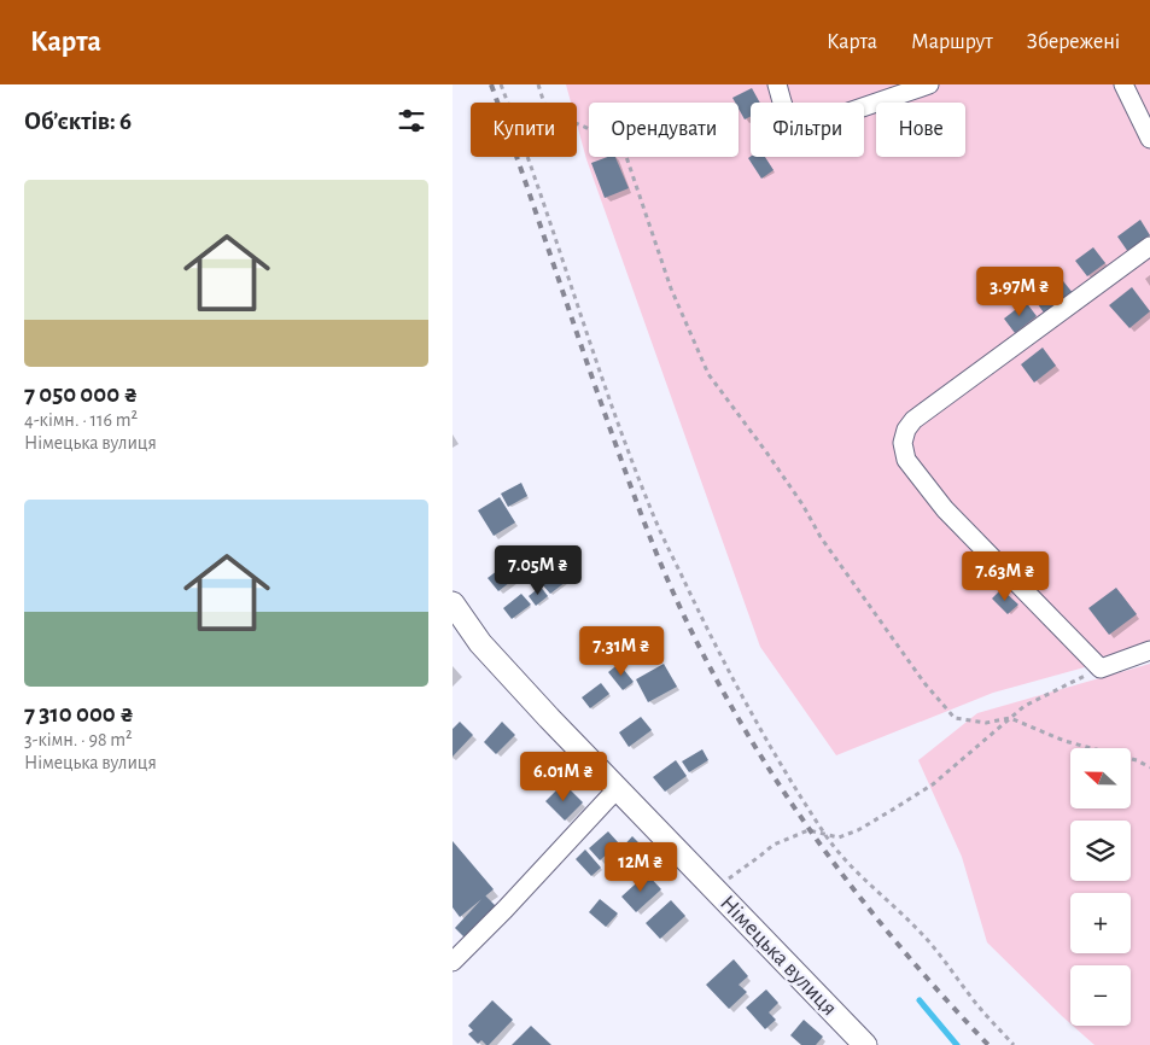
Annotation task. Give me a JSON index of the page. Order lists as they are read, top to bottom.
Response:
{
  "streets": {
    "main road": ["Німецька вулиця"]
  },
  "north": "left",
  "page": {
    "header": "Карта",
    "nav": ["Карта", "Маршрут", "Збережені"],
    "heading": "Об’єктів: 6",
    "chip": [
      "Купити",
      "Орендувати",
      "Фільтри",
      "Нове"
    ],
    "list": [
      {
        "name": "7 050 000 ₴",
        "note": "4-кімн. · 116 m² · Німецька вулиця"
      },
      {
        "name": "7 310 000 ₴",
        "note": "3-кімн. · 98 m² · Німецька вулиця"
      }
    ],
    "price": [
      "3.97M ₴",
      "7.05M ₴",
      "7.63M ₴",
      "7.31M ₴",
      "6.01M ₴",
      "12M ₴"
    ],
    "map_buttons": ["+", "−"]
  }
}
